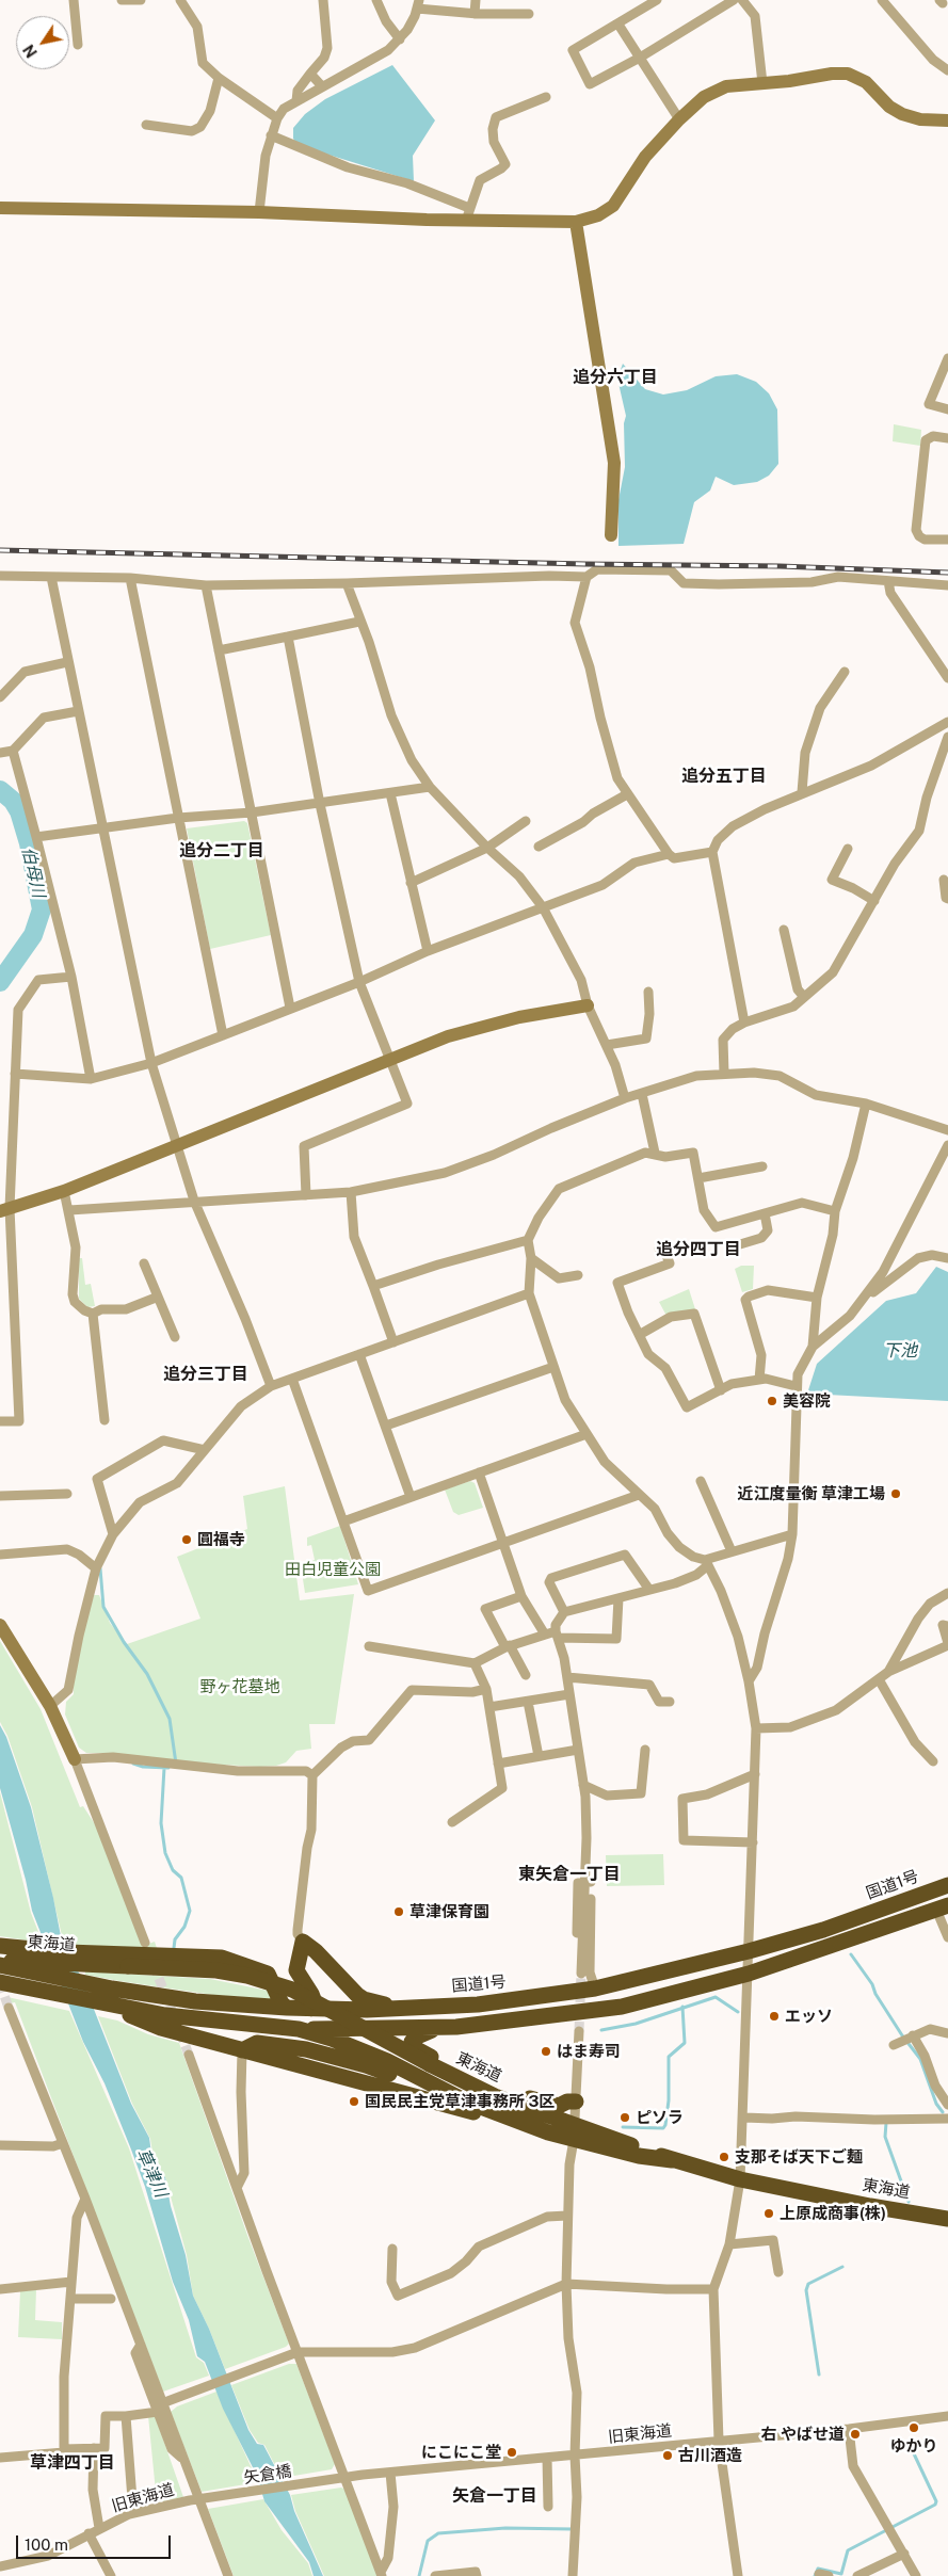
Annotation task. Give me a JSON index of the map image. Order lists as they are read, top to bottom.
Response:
{
  "streets": {
    "highway": ["国道1号", "東海道"],
    "street": ["旧東海道", "矢倉橋"]
  },
  "crossings": [
    ["国道1号", "東海道"],
    ["旧東海道", "矢倉橋"]
  ],
  "districts": [
    "追分六丁目",
    "追分五丁目",
    "追分二丁目",
    "追分四丁目",
    "追分三丁目",
    "東矢倉一丁目",
    "草津四丁目",
    "矢倉一丁目"
  ],
  "water": ["伯母川", "下池", "草津川"],
  "parks": ["田白児童公園", "野ヶ花墓地"],
  "places": [
    "美容院",
    "近江度量衡 草津工場",
    "圓福寺",
    "草津保育園",
    "エッソ",
    "はま寿司",
    "国民民主党草津事務所 3区",
    "ピソラ",
    "支那そば天下ご麺",
    "上原成商事(株)",
    "ゆかり",
    "右 やばせ道",
    "にこにこ堂",
    "古川酒造"
  ],
  "scale_bar": "100 m",
  "north": "bottom left"
}
